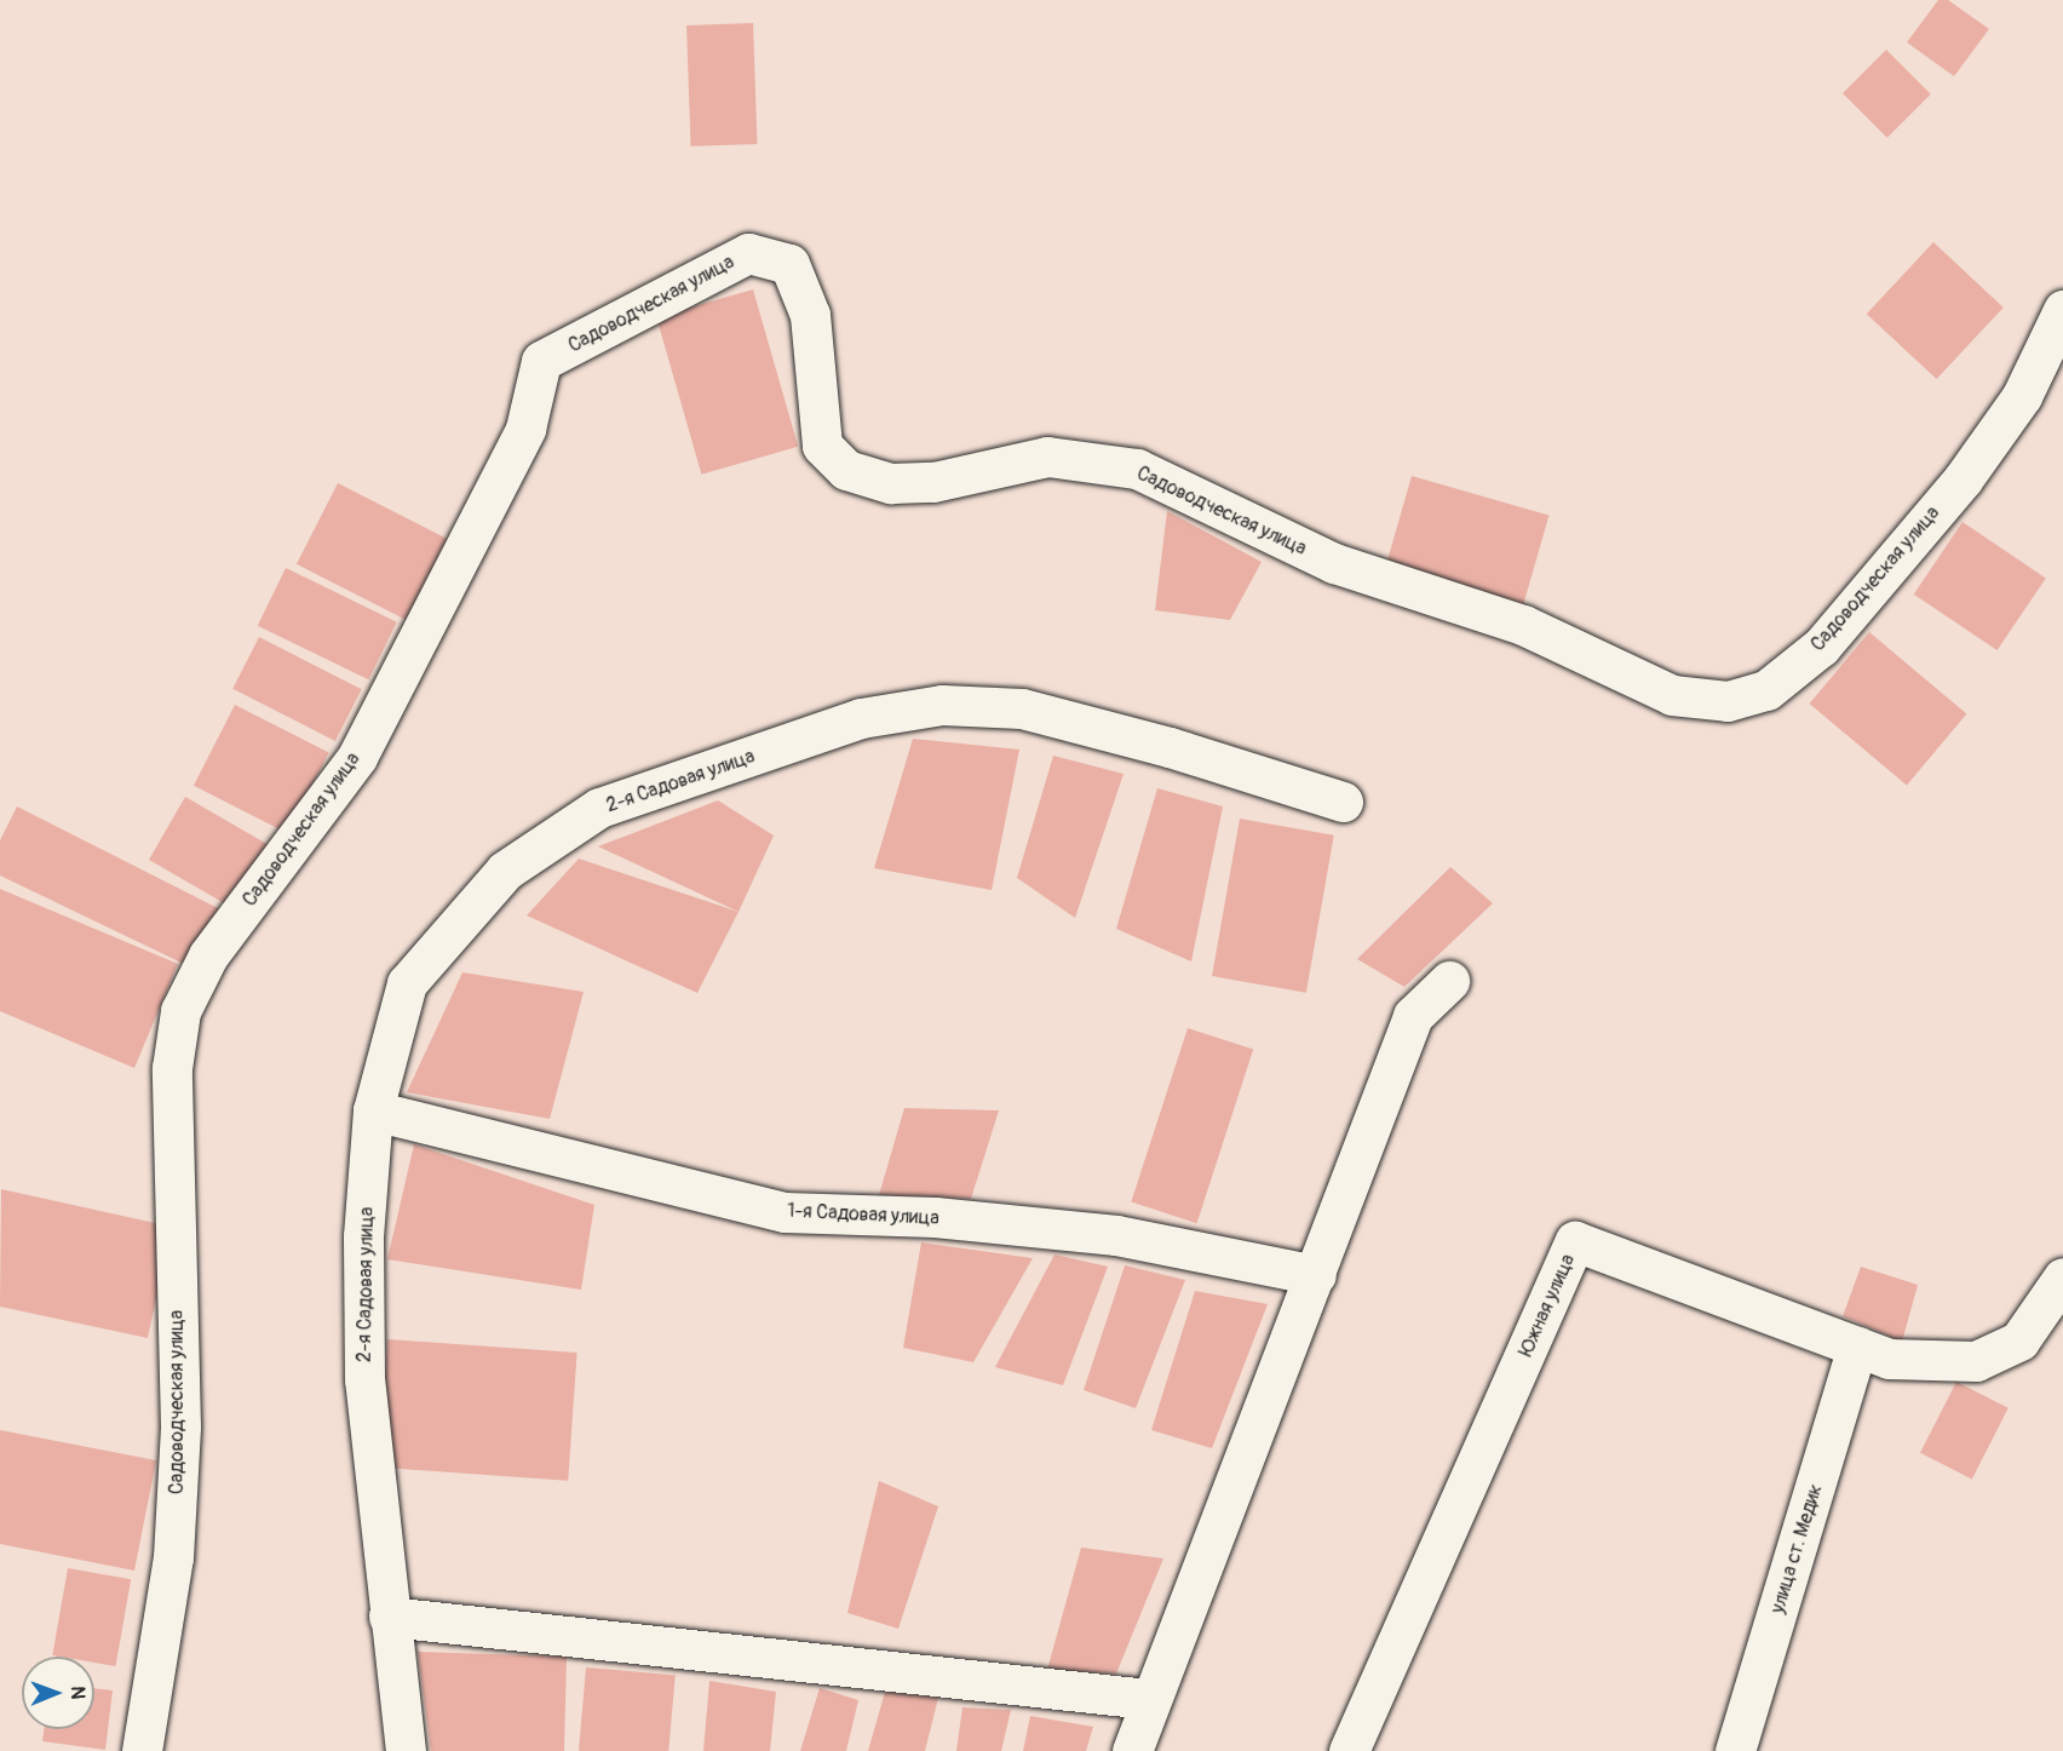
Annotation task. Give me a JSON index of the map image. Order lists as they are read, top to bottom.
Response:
{
  "streets": {
    "street": [
      "Садоводческая улица",
      "2-я Садовая улица",
      "1-я Садовая улица",
      "Южная улица",
      "улица ст. Медик"
    ]
  },
  "crossings": [
    ["2-я Садовая улица", "1-я Садовая улица"],
    ["Южная улица", "улица ст. Медик"]
  ],
  "north": "right"
}
